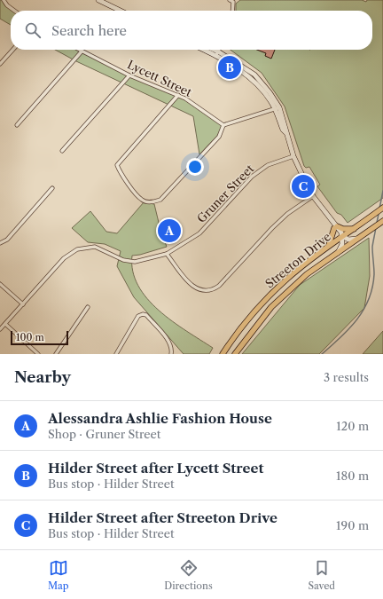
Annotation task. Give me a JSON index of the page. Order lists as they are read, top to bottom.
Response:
{
  "streets": {
    "main road": ["Streeton Drive"],
    "street": ["Lycett Street", "Gruner Street"]
  },
  "scale_bar": "100 m",
  "page": {
    "search": "Search here",
    "pins": ["B", "C", "A"],
    "scale": "100 m",
    "heading": ["Nearby", "3 results"],
    "list": [
      {
        "mark": "A",
        "name": "Alessandra Ashlie Fashion House",
        "note": "Shop · Gruner Street",
        "value": "120 m"
      },
      {
        "mark": "B",
        "name": "Hilder Street after Lycett Street",
        "note": "Bus stop · Hilder Street",
        "value": "180 m"
      },
      {
        "mark": "C",
        "name": "Hilder Street after Streeton Drive",
        "note": "Bus stop · Hilder Street",
        "value": "190 m"
      }
    ],
    "nav": ["Map", "Directions", "Saved"]
  }
}
